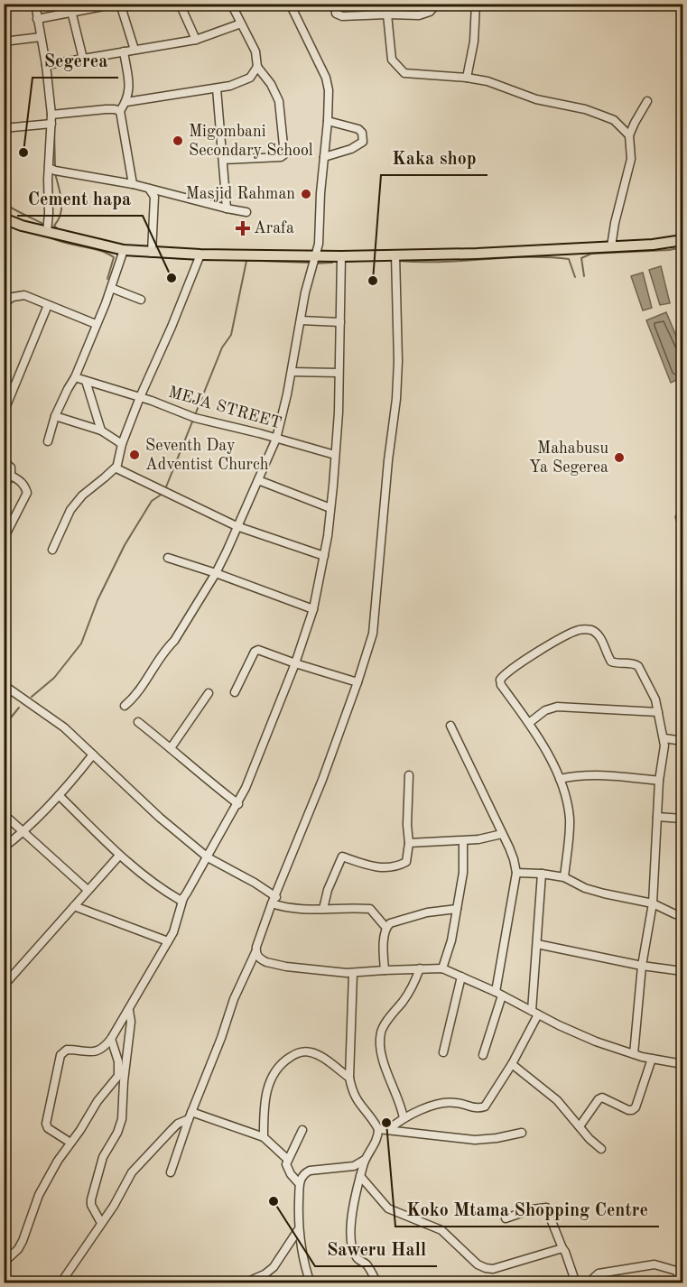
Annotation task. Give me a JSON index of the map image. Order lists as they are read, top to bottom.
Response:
{
  "streets": {
    "street": ["MEJA STREET"]
  },
  "places": {
    "other": [
      "Migombani Secondary School",
      "Segerea",
      "Masjid Rahman",
      "Cement hapa",
      "Kaka shop",
      "Seventh Day Adventist Church",
      "Mahabusu Ya Segerea",
      "Koko Mtama Shopping Centre",
      "Saweru Hall"
    ],
    "health": ["Arafa"]
  }
}
